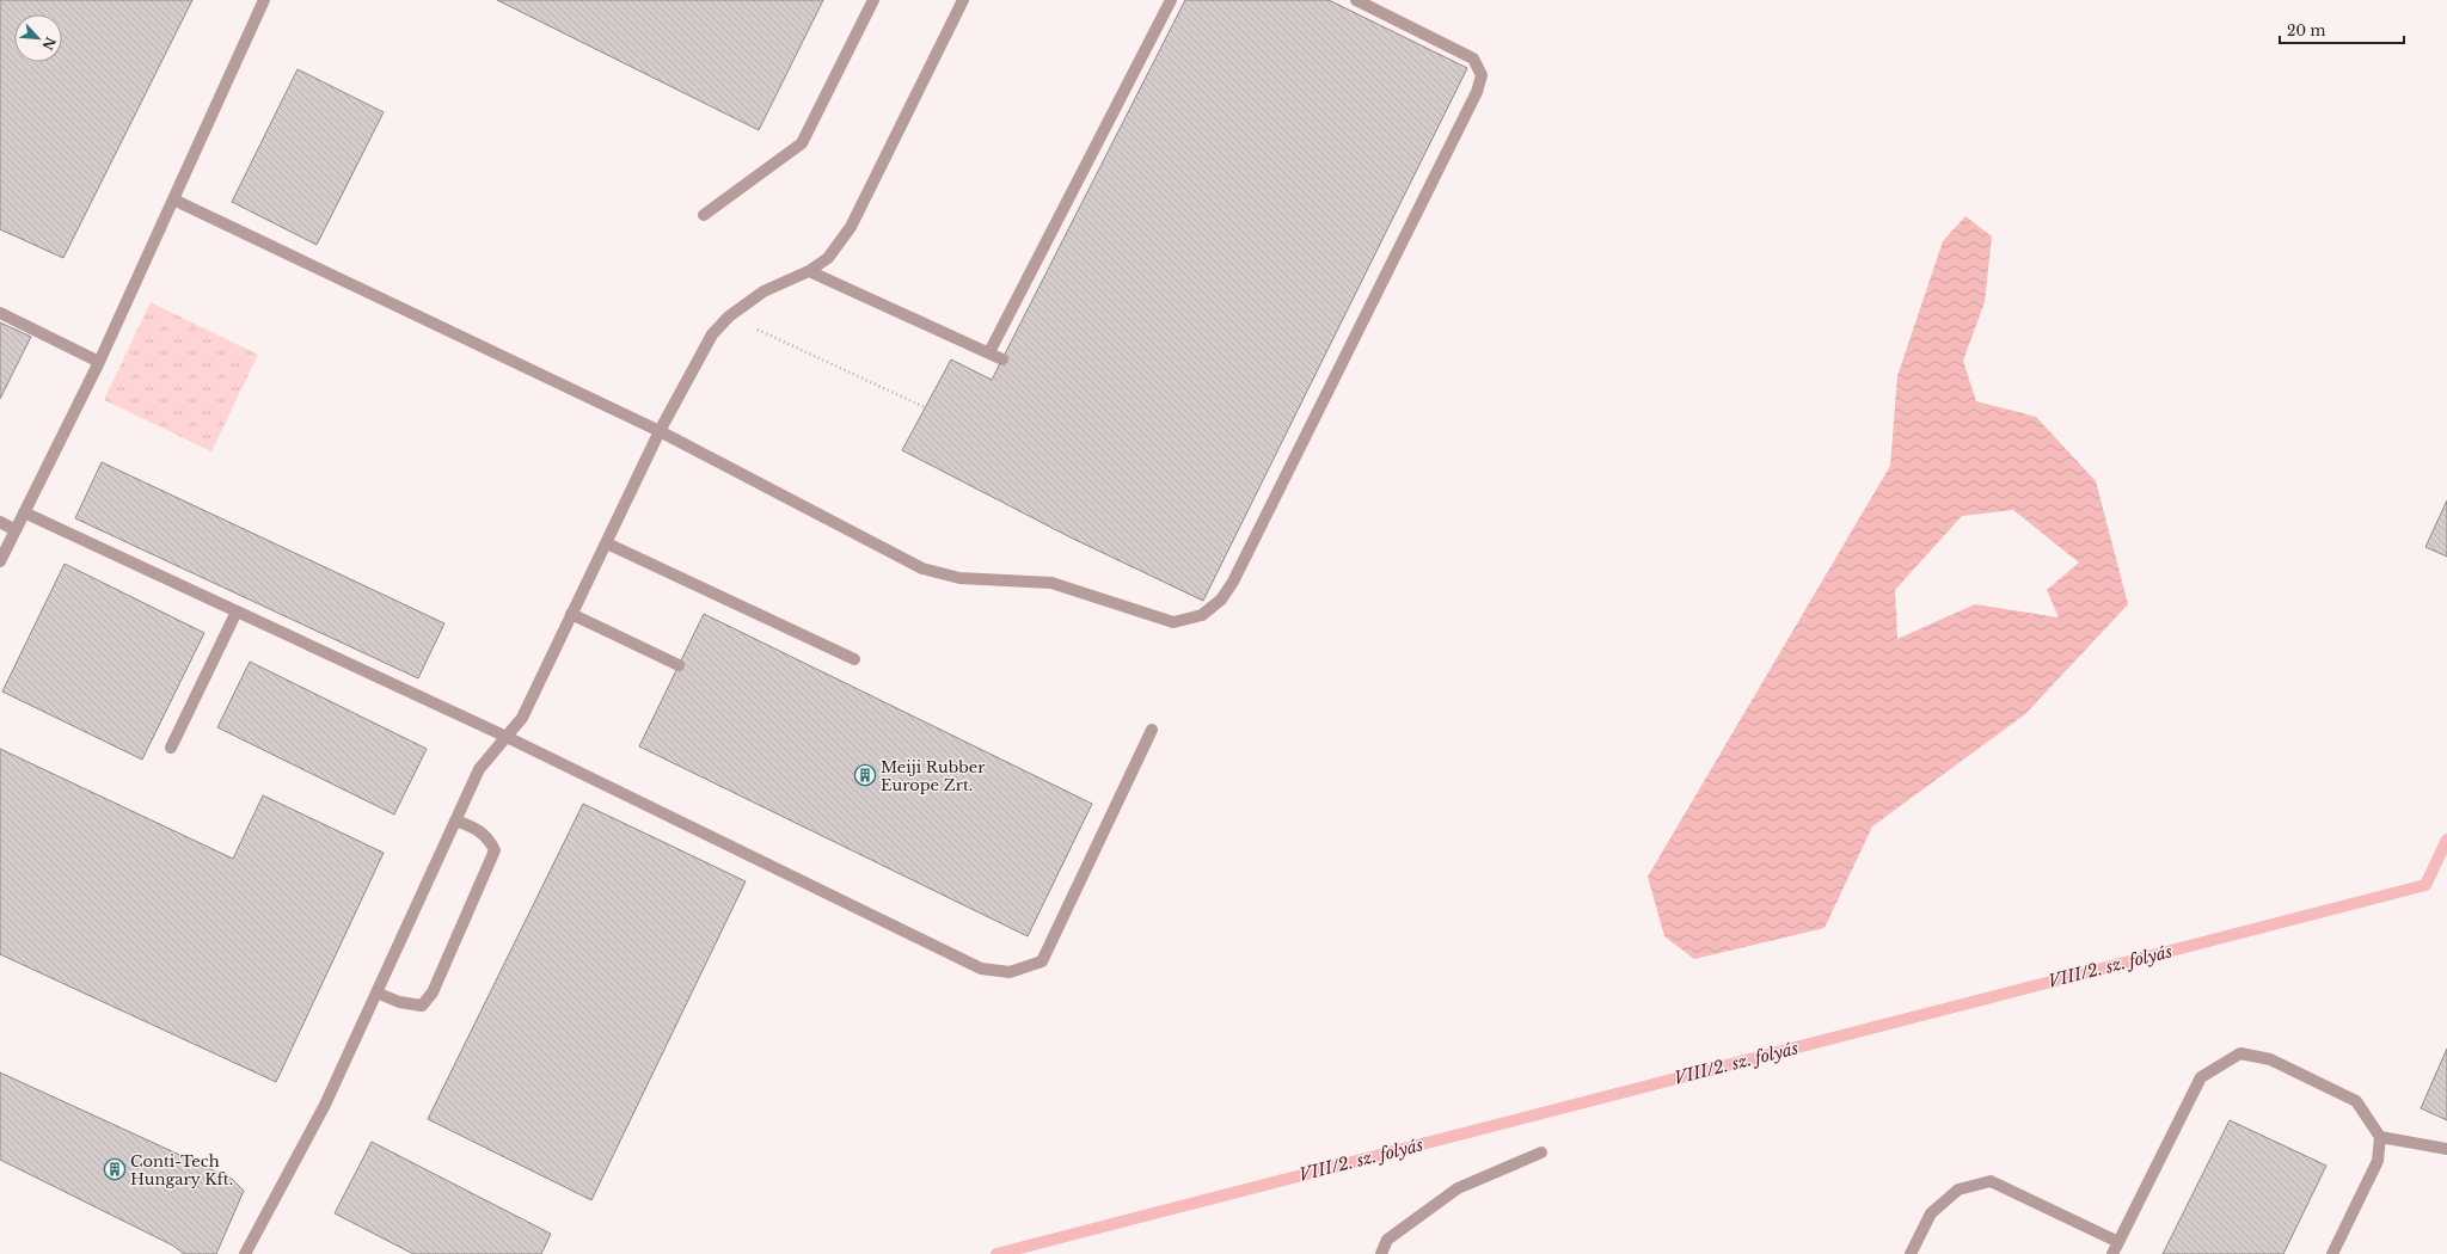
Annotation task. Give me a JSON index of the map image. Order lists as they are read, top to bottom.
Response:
{
  "water": ["VIII/2. sz. folyás"],
  "places": {
    "building": ["Meiji Rubber Europe Zrt.", "Conti-Tech Hungary Kft."]
  },
  "scale_bar": "20 m",
  "north": "bottom right"
}
